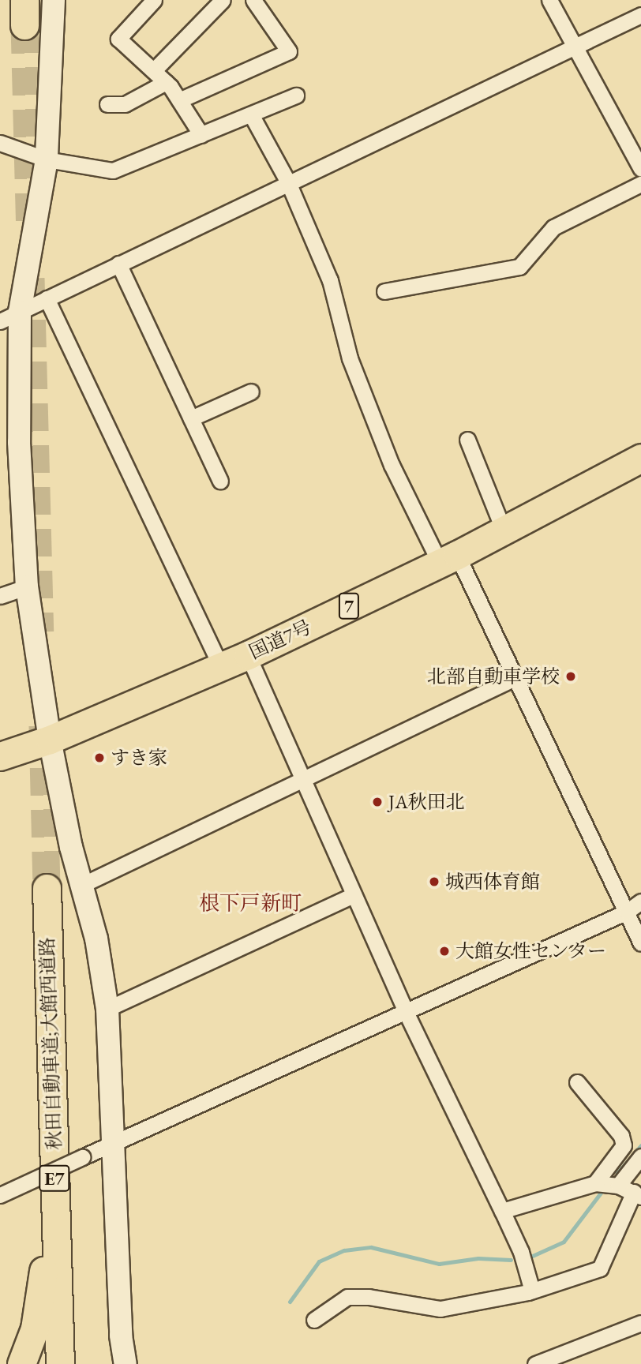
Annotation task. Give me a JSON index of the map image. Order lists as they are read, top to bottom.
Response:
{
  "streets": {
    "highway": [
      "7",
      "国道7号",
      "秋田自動車道;大館西道路",
      "E7"
    ]
  },
  "districts": ["根下戸新町"],
  "places": [
    "北部自動車学校",
    "すき家",
    "JA秋田北",
    "城西体育館",
    "大館女性センター"
  ]
}
